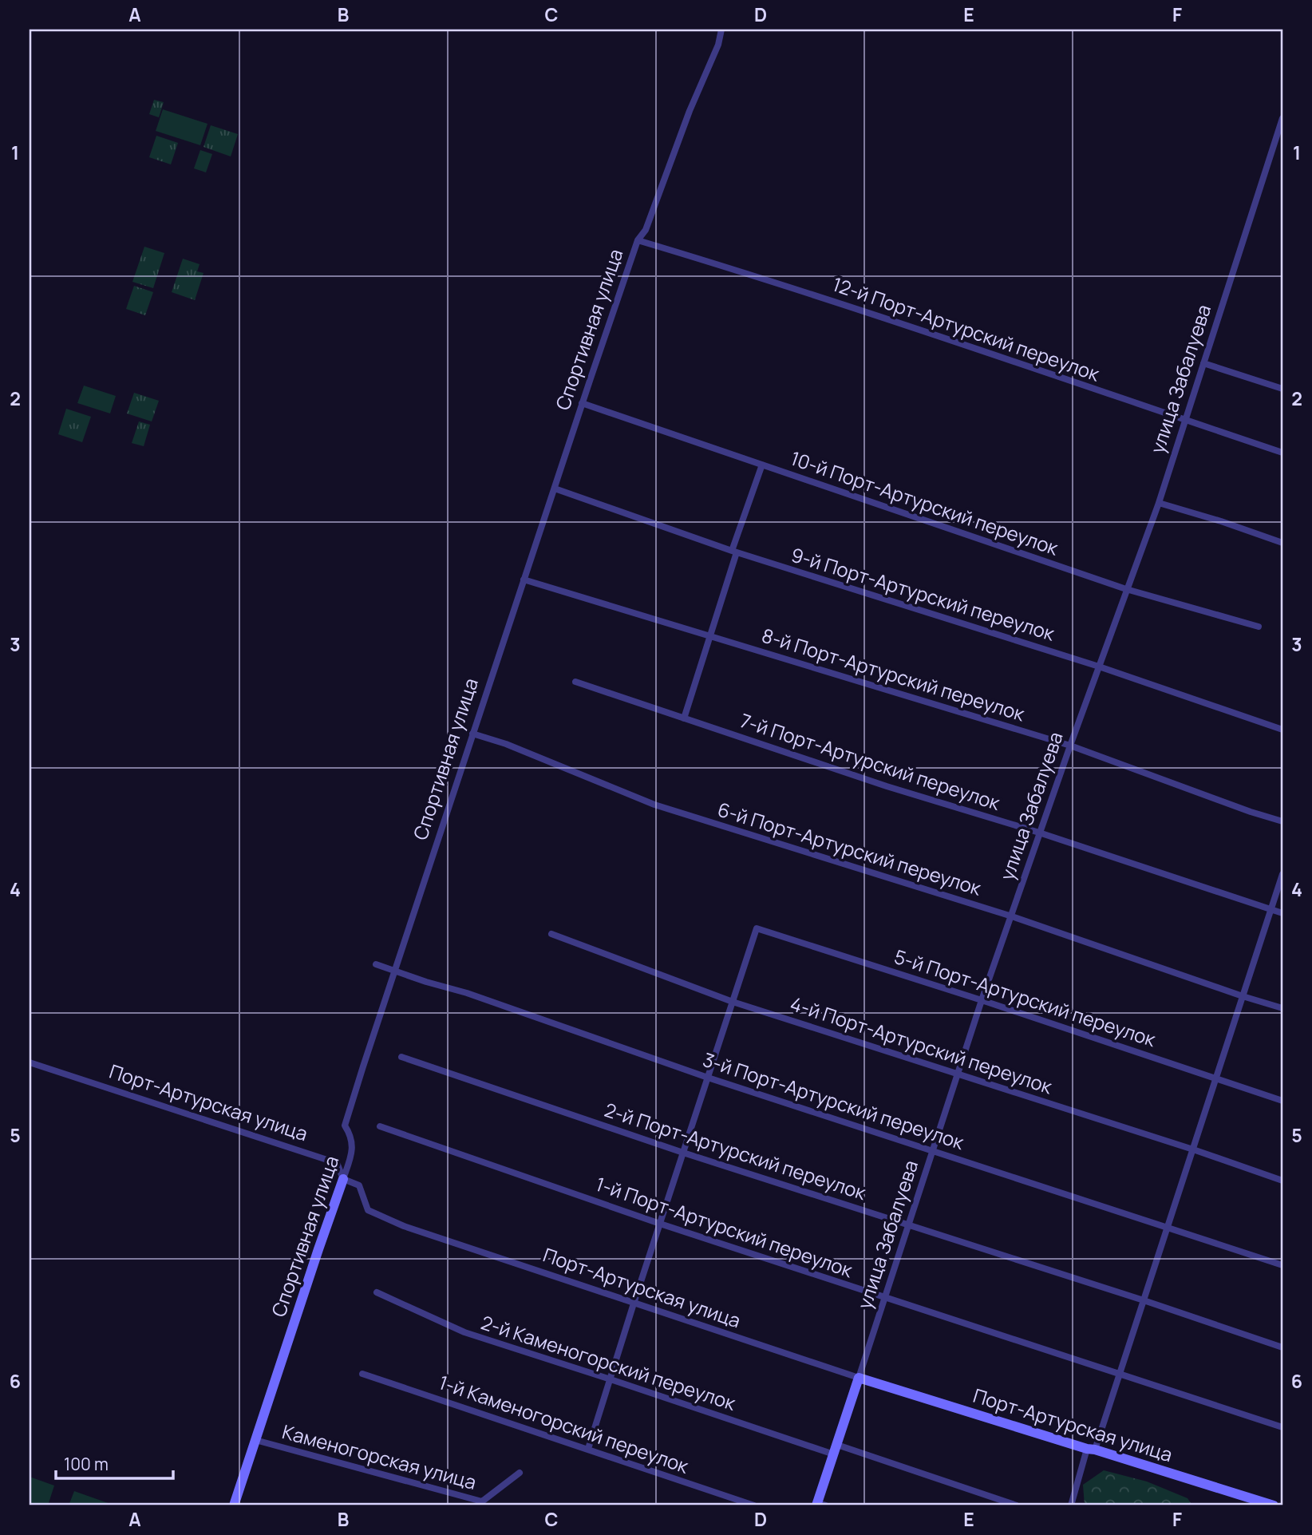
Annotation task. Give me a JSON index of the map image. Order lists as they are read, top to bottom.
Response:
{
  "streets": {
    "street": [
      "Спортивная улица",
      "12-й Порт-Артурский переулок",
      "улица Забалуева",
      "10-й Порт-Артурский переулок",
      "9-й Порт-Артурский переулок",
      "8-й Порт-Артурский переулок",
      "7-й Порт-Артурский переулок",
      "6-й Порт-Артурский переулок",
      "5-й Порт-Артурский переулок",
      "4-й Порт-Артурский переулок",
      "3-й Порт-Артурский переулок",
      "Порт-Артурская улица",
      "2-й Порт-Артурский переулок",
      "1-й Порт-Артурский переулок",
      "2-й Каменогорский переулок",
      "1-й Каменогорский переулок",
      "Каменогорская улица"
    ]
  },
  "crossings": [
    ["Спортивная улица", "12-й Порт-Артурский переулок"],
    ["Спортивная улица", "10-й Порт-Артурский переулок"],
    ["Спортивная улица", "9-й Порт-Артурский переулок"],
    ["Спортивная улица", "8-й Порт-Артурский переулок"],
    ["Спортивная улица", "6-й Порт-Артурский переулок"],
    ["Спортивная улица", "3-й Порт-Артурский переулок"],
    ["Спортивная улица", "Порт-Артурская улица"],
    ["Спортивная улица", "Каменогорская улица"],
    ["12-й Порт-Артурский переулок", "улица Забалуева"],
    ["улица Забалуева", "10-й Порт-Артурский переулок"],
    ["улица Забалуева", "9-й Порт-Артурский переулок"],
    ["улица Забалуева", "8-й Порт-Артурский переулок"],
    ["улица Забалуева", "7-й Порт-Артурский переулок"],
    ["улица Забалуева", "6-й Порт-Артурский переулок"],
    ["улица Забалуева", "5-й Порт-Артурский переулок"],
    ["улица Забалуева", "4-й Порт-Артурский переулок"],
    ["улица Забалуева", "3-й Порт-Артурский переулок"],
    ["улица Забалуева", "Порт-Артурская улица"],
    ["улица Забалуева", "2-й Порт-Артурский переулок"],
    ["улица Забалуева", "1-й Порт-Артурский переулок"],
    ["улица Забалуева", "2-й Каменогорский переулок"],
    ["5-й Порт-Артурский переулок", "4-й Порт-Артурский переулок"]
  ],
  "scale_bar": "100 m",
  "grid": {
    "columns": [
      "A",
      "B",
      "C",
      "D",
      "E",
      "F"
    ],
    "rows": [
      "1",
      "2",
      "3",
      "4",
      "5",
      "6"
    ]
  }
}
